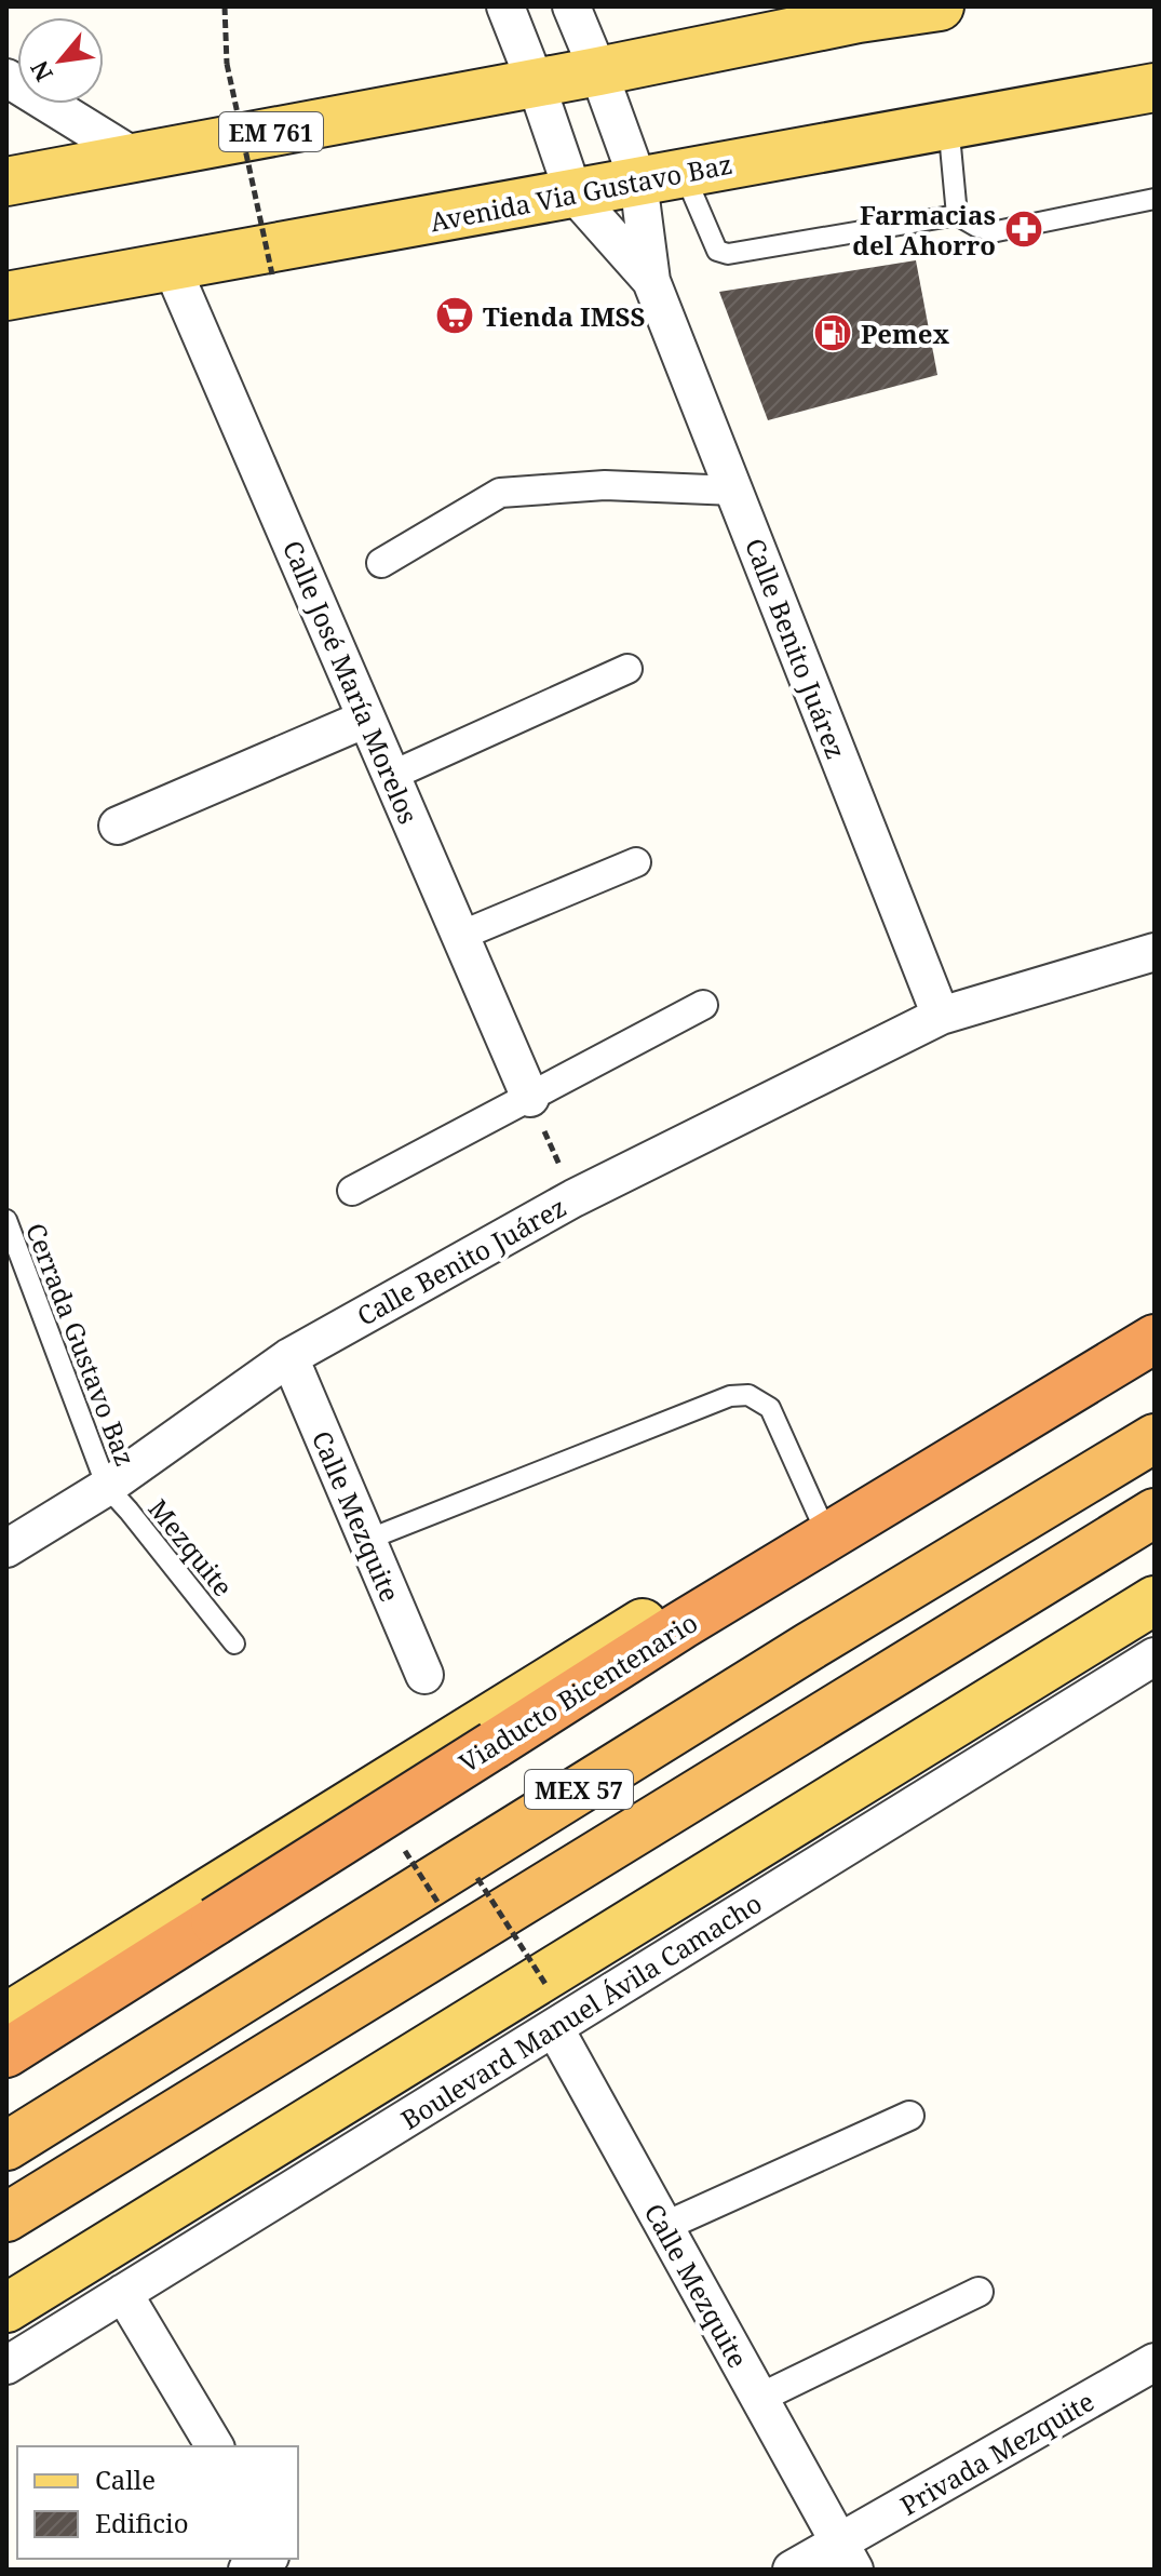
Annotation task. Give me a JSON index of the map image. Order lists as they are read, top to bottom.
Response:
{
  "streets": {
    "highway": ["Viaducto Bicentenario", "MEX 57"],
    "main road": ["EM 761", "Avenida Via Gustavo Baz", "Boulevard Manuel Ávila Camacho"],
    "street": [
      "Calle Benito Juárez",
      "Calle José María Morelos",
      "Calle Mezquite",
      "Privada Mezquite"
    ],
    "lane": ["Cerrada Gustavo Baz", "Mezquite"]
  },
  "crossings": [
    ["Avenida Via Gustavo Baz", "Calle Benito Juárez"],
    ["Avenida Via Gustavo Baz", "Calle José María Morelos"],
    ["Calle Benito Juárez", "Cerrada Gustavo Baz"],
    ["Calle Benito Juárez", "Calle Mezquite"],
    ["Calle Benito Juárez", "Mezquite"],
    ["Cerrada Gustavo Baz", "Mezquite"],
    ["Calle Mezquite", "Boulevard Manuel Ávila Camacho"],
    ["Calle Mezquite", "Privada Mezquite"]
  ],
  "places": {
    "pharmacy": ["Farmacias del Ahorro"],
    "supermarket": ["Tienda IMSS"],
    "fuel station": ["Pemex"]
  },
  "legend": ["Calle", "Edificio"],
  "north": "bottom left"
}
